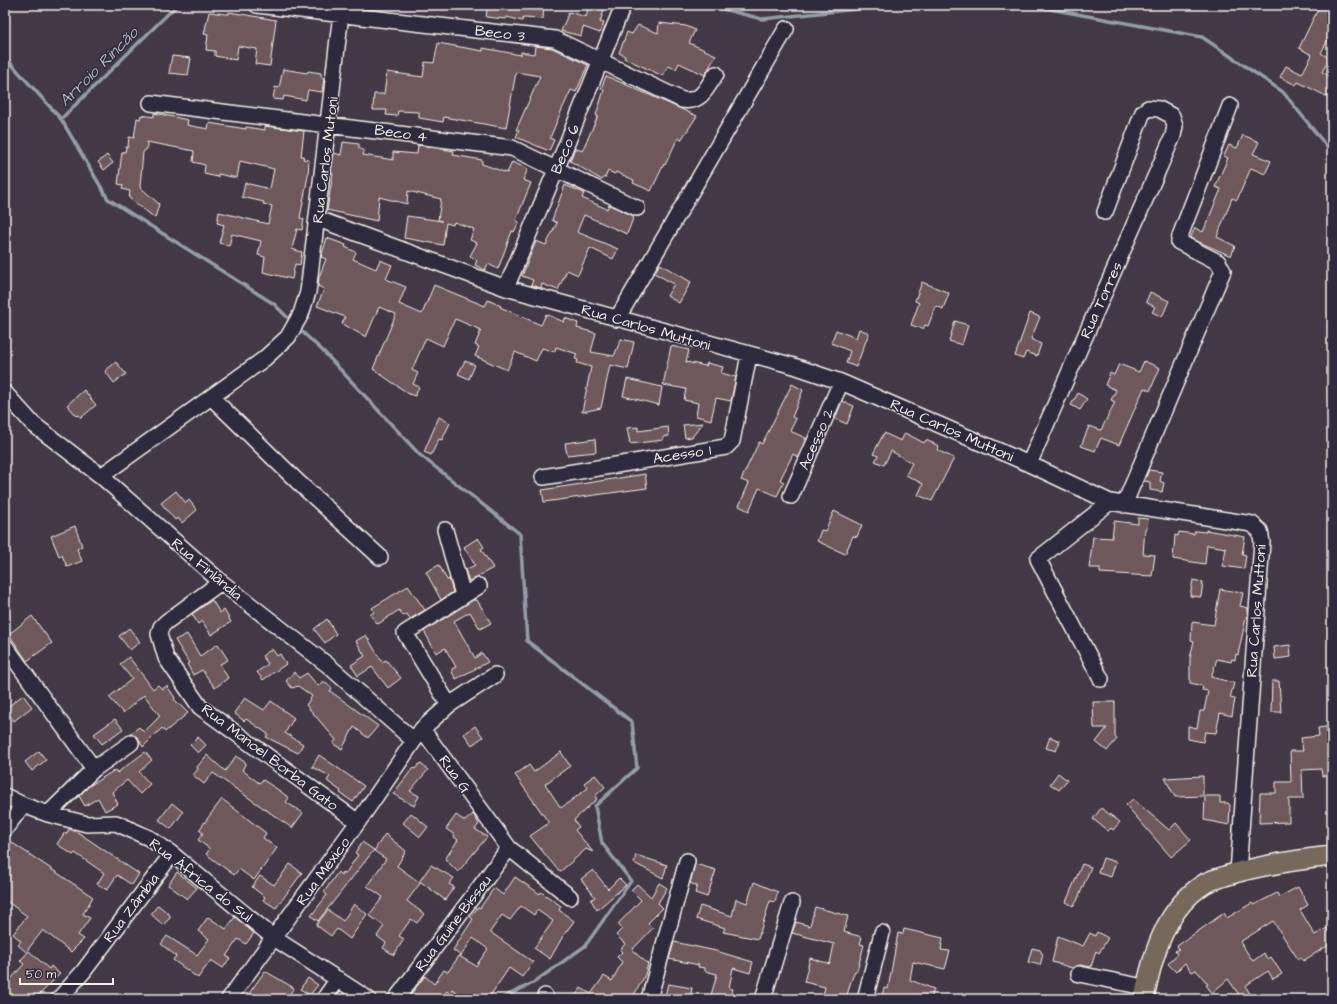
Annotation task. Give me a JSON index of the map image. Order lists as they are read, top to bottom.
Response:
{
  "streets": {
    "street": [
      "Beco 3",
      "Beco 4",
      "Beco 6",
      "Rua Carlos Mutoni",
      "Rua Torres",
      "Rua Carlos Muttoni",
      "Acesso 2",
      "Acesso 1",
      "Rua Finlândia",
      "Rua Manoel Borba Gato",
      "Rua G",
      "Rua México",
      "Rua África do Sul",
      "Rua Zâmbia",
      "Rua Guine-Bissau"
    ]
  },
  "crossings": [
    ["Beco 3", "Beco 6"],
    ["Beco 3", "Rua Carlos Mutoni"],
    ["Beco 4", "Beco 6"],
    ["Beco 4", "Rua Carlos Mutoni"],
    ["Beco 6", "Rua Carlos Muttoni"],
    ["Rua Carlos Mutoni", "Rua Carlos Muttoni"],
    ["Rua Carlos Mutoni", "Rua Finlândia"],
    ["Rua Torres", "Rua Carlos Muttoni"],
    ["Rua Carlos Muttoni", "Acesso 2"],
    ["Rua Carlos Muttoni", "Acesso 1"],
    ["Rua Finlândia", "Rua Manoel Borba Gato"],
    ["Rua Finlândia", "Rua México"],
    ["Rua Manoel Borba Gato", "Rua México"],
    ["Rua G", "Rua México"],
    ["Rua G", "Rua Guine-Bissau"],
    ["Rua México", "Rua África do Sul"],
    ["Rua África do Sul", "Rua Zâmbia"]
  ],
  "water": ["Arroio Rincão"],
  "scale_bar": "50 m"
}
